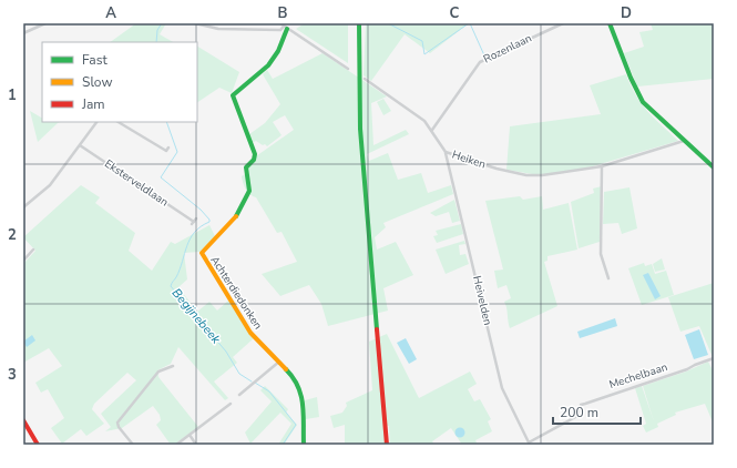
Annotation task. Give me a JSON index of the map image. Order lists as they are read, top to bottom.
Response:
{
  "streets": {
    "street": [
      "Rozenlaan",
      "Heiken",
      "Eksterveldlaan",
      "Achterdiedonken",
      "Heivelden",
      "Mechelbaan"
    ]
  },
  "crossings": [
    ["Rozenlaan", "Heiken"],
    ["Heiken", "Heivelden"],
    ["Heivelden", "Mechelbaan"]
  ],
  "water": ["Begijnebeek"],
  "legend": ["Fast", "Slow", "Jam"],
  "scale_bar": "200 m",
  "grid": {
    "columns": [
      "A",
      "B",
      "C",
      "D"
    ],
    "rows": ["1", "2", "3"]
  }
}
